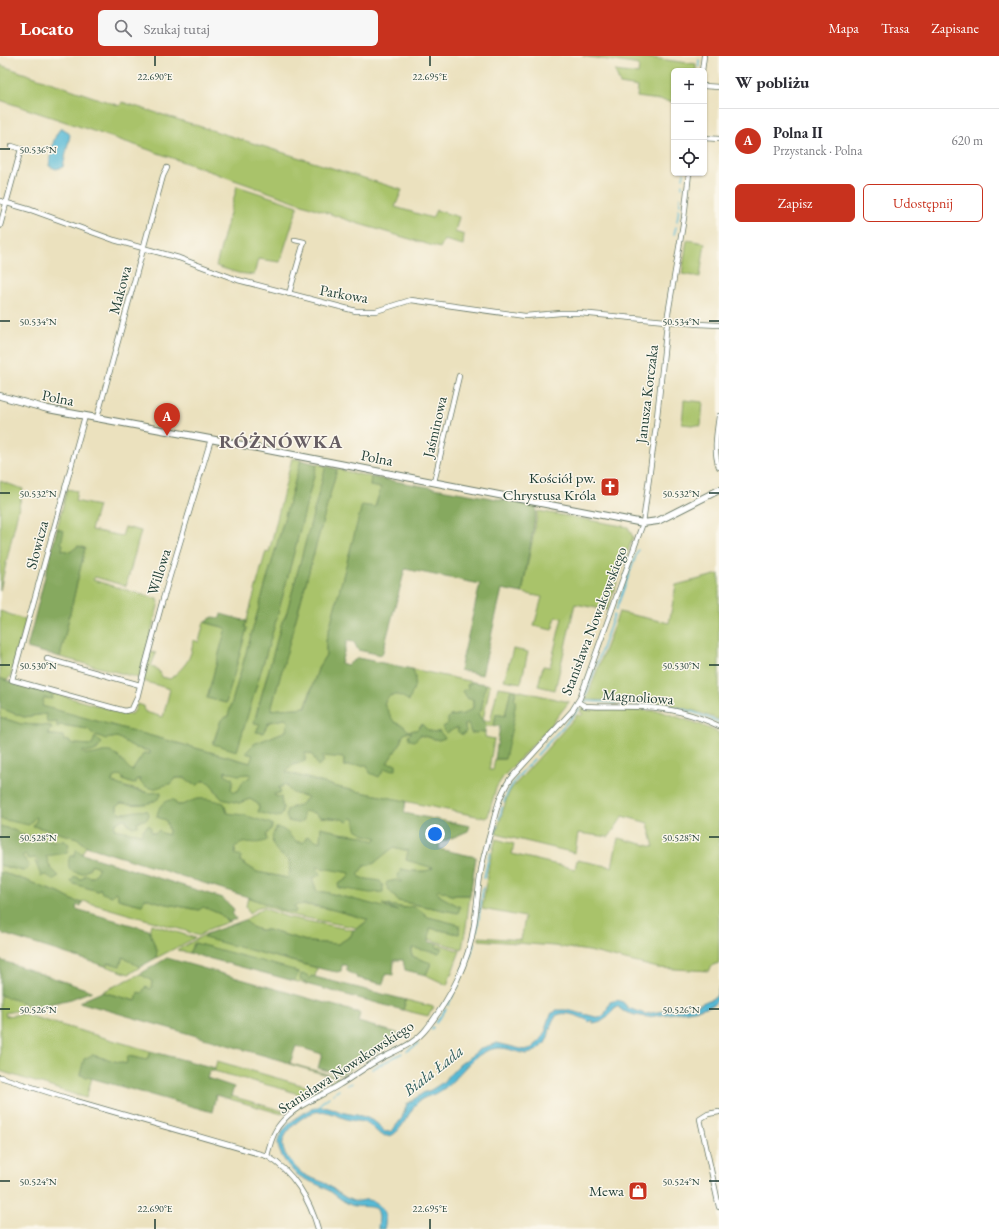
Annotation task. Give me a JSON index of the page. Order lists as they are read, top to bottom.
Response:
{
  "streets": {
    "street": [
      "Makowa",
      "Parkowa",
      "Janusza Korczaka",
      "Polna",
      "Jaśminowa",
      "Słowicza",
      "Willowa",
      "Stanisława Nowakowskiego",
      "Magnoliowa"
    ]
  },
  "crossings": [
    ["Makowa", "Parkowa"],
    ["Makowa", "Polna"],
    ["Parkowa", "Janusza Korczaka"],
    ["Janusza Korczaka", "Polna"],
    ["Janusza Korczaka", "Stanisława Nowakowskiego"],
    ["Polna", "Jaśminowa"],
    ["Polna", "Słowicza"],
    ["Polna", "Willowa"],
    ["Polna", "Stanisława Nowakowskiego"],
    ["Słowicza", "Willowa"],
    ["Stanisława Nowakowskiego", "Magnoliowa"]
  ],
  "districts": ["RÓŻNÓWKA"],
  "water": ["Biała Łada"],
  "places": {
    "church": ["Kościół pw. Chrystusa Króla"],
    "shop": ["Mewa"]
  },
  "page": {
    "header": "Locato",
    "search": "Szukaj tutaj",
    "nav": ["Mapa", "Trasa", "Zapisane"],
    "heading": "W pobliżu",
    "map_buttons": ["+", "−"],
    "list": [
      {
        "mark": "A",
        "name": "Polna II",
        "note": "Przystanek · Polna",
        "value": "620 m"
      }
    ],
    "buttons": ["Zapisz", "Udostępnij"],
    "pins": "A"
  },
  "coordinates": [
    "22.690°E",
    "22.695°E",
    "50.536°N",
    "50.534°N",
    "50.532°N",
    "50.530°N",
    "50.528°N",
    "50.526°N",
    "50.524°N"
  ]
}
